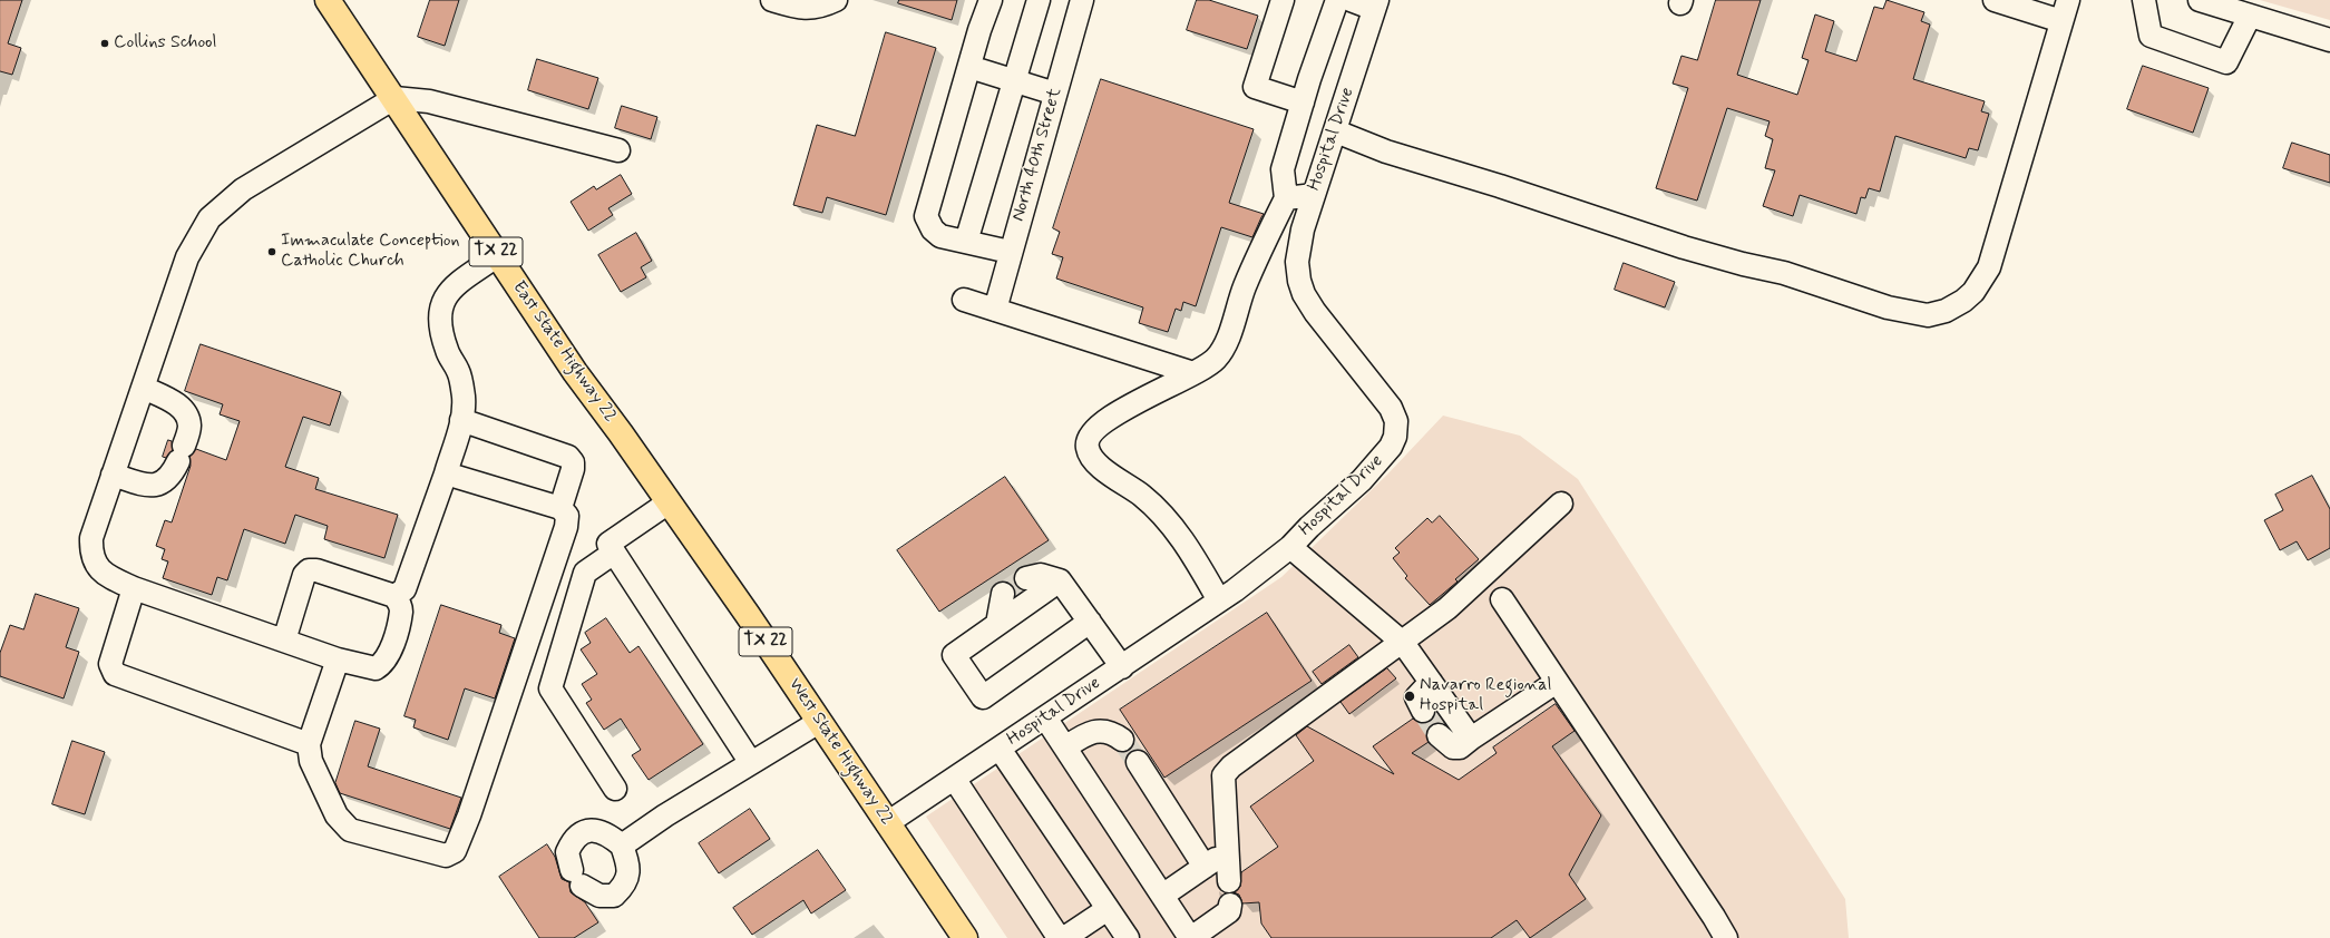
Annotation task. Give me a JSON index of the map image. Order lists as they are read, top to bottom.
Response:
{
  "streets": {
    "main road": ["TX 22", "East State Highway 22", "West State Highway 22"],
    "street": ["Hospital Drive", "North 40th Street"]
  },
  "crossings": [
    ["Hospital Drive", "West State Highway 22"],
    ["East State Highway 22", "West State Highway 22"]
  ],
  "places": ["Collins School", "Immaculate Conception Catholic Church", "Navarro Regional Hospital"]
}
